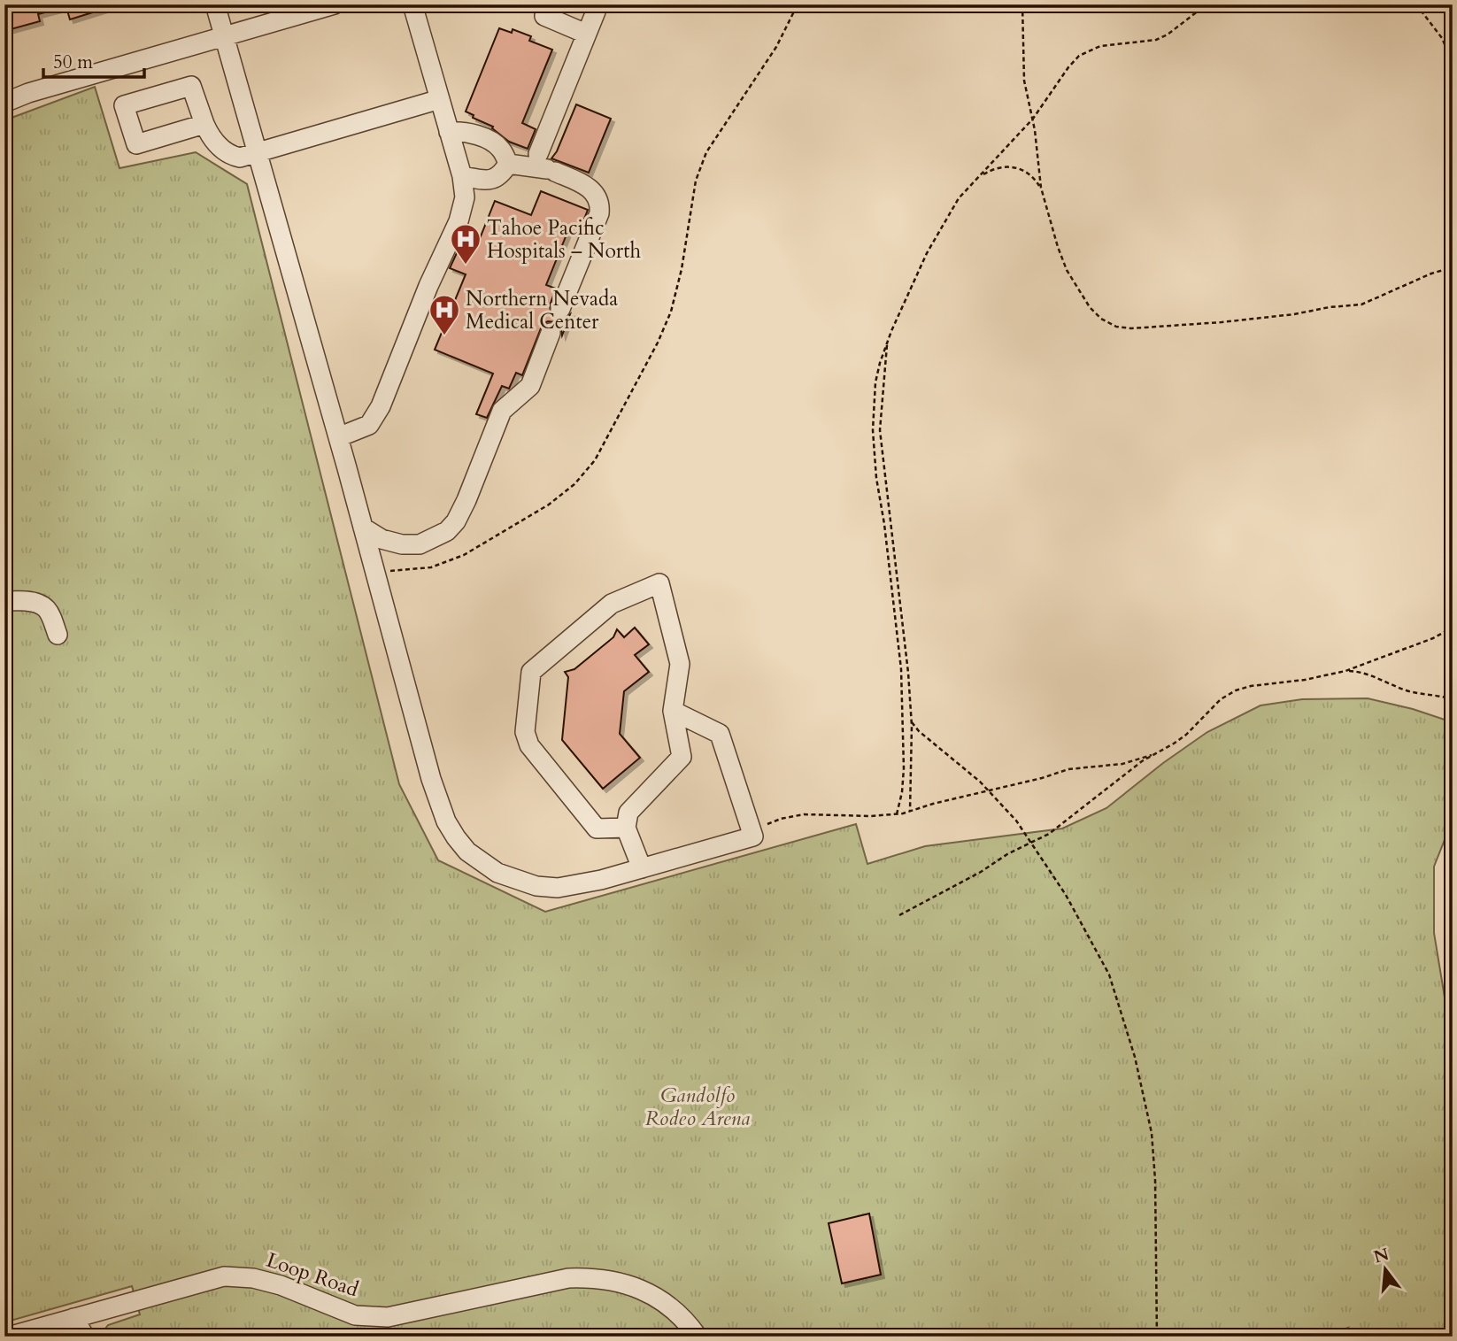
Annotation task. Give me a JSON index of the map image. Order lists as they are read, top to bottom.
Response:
{
  "streets": {
    "street": ["Loop Road"]
  },
  "parks": ["Gandolfo Rodeo Arena"],
  "places": {
    "hospital": ["Tahoe Pacific Hospitals – North", "Northern Nevada Medical Center"]
  },
  "scale_bar": "50 m",
  "north": "top"
}
